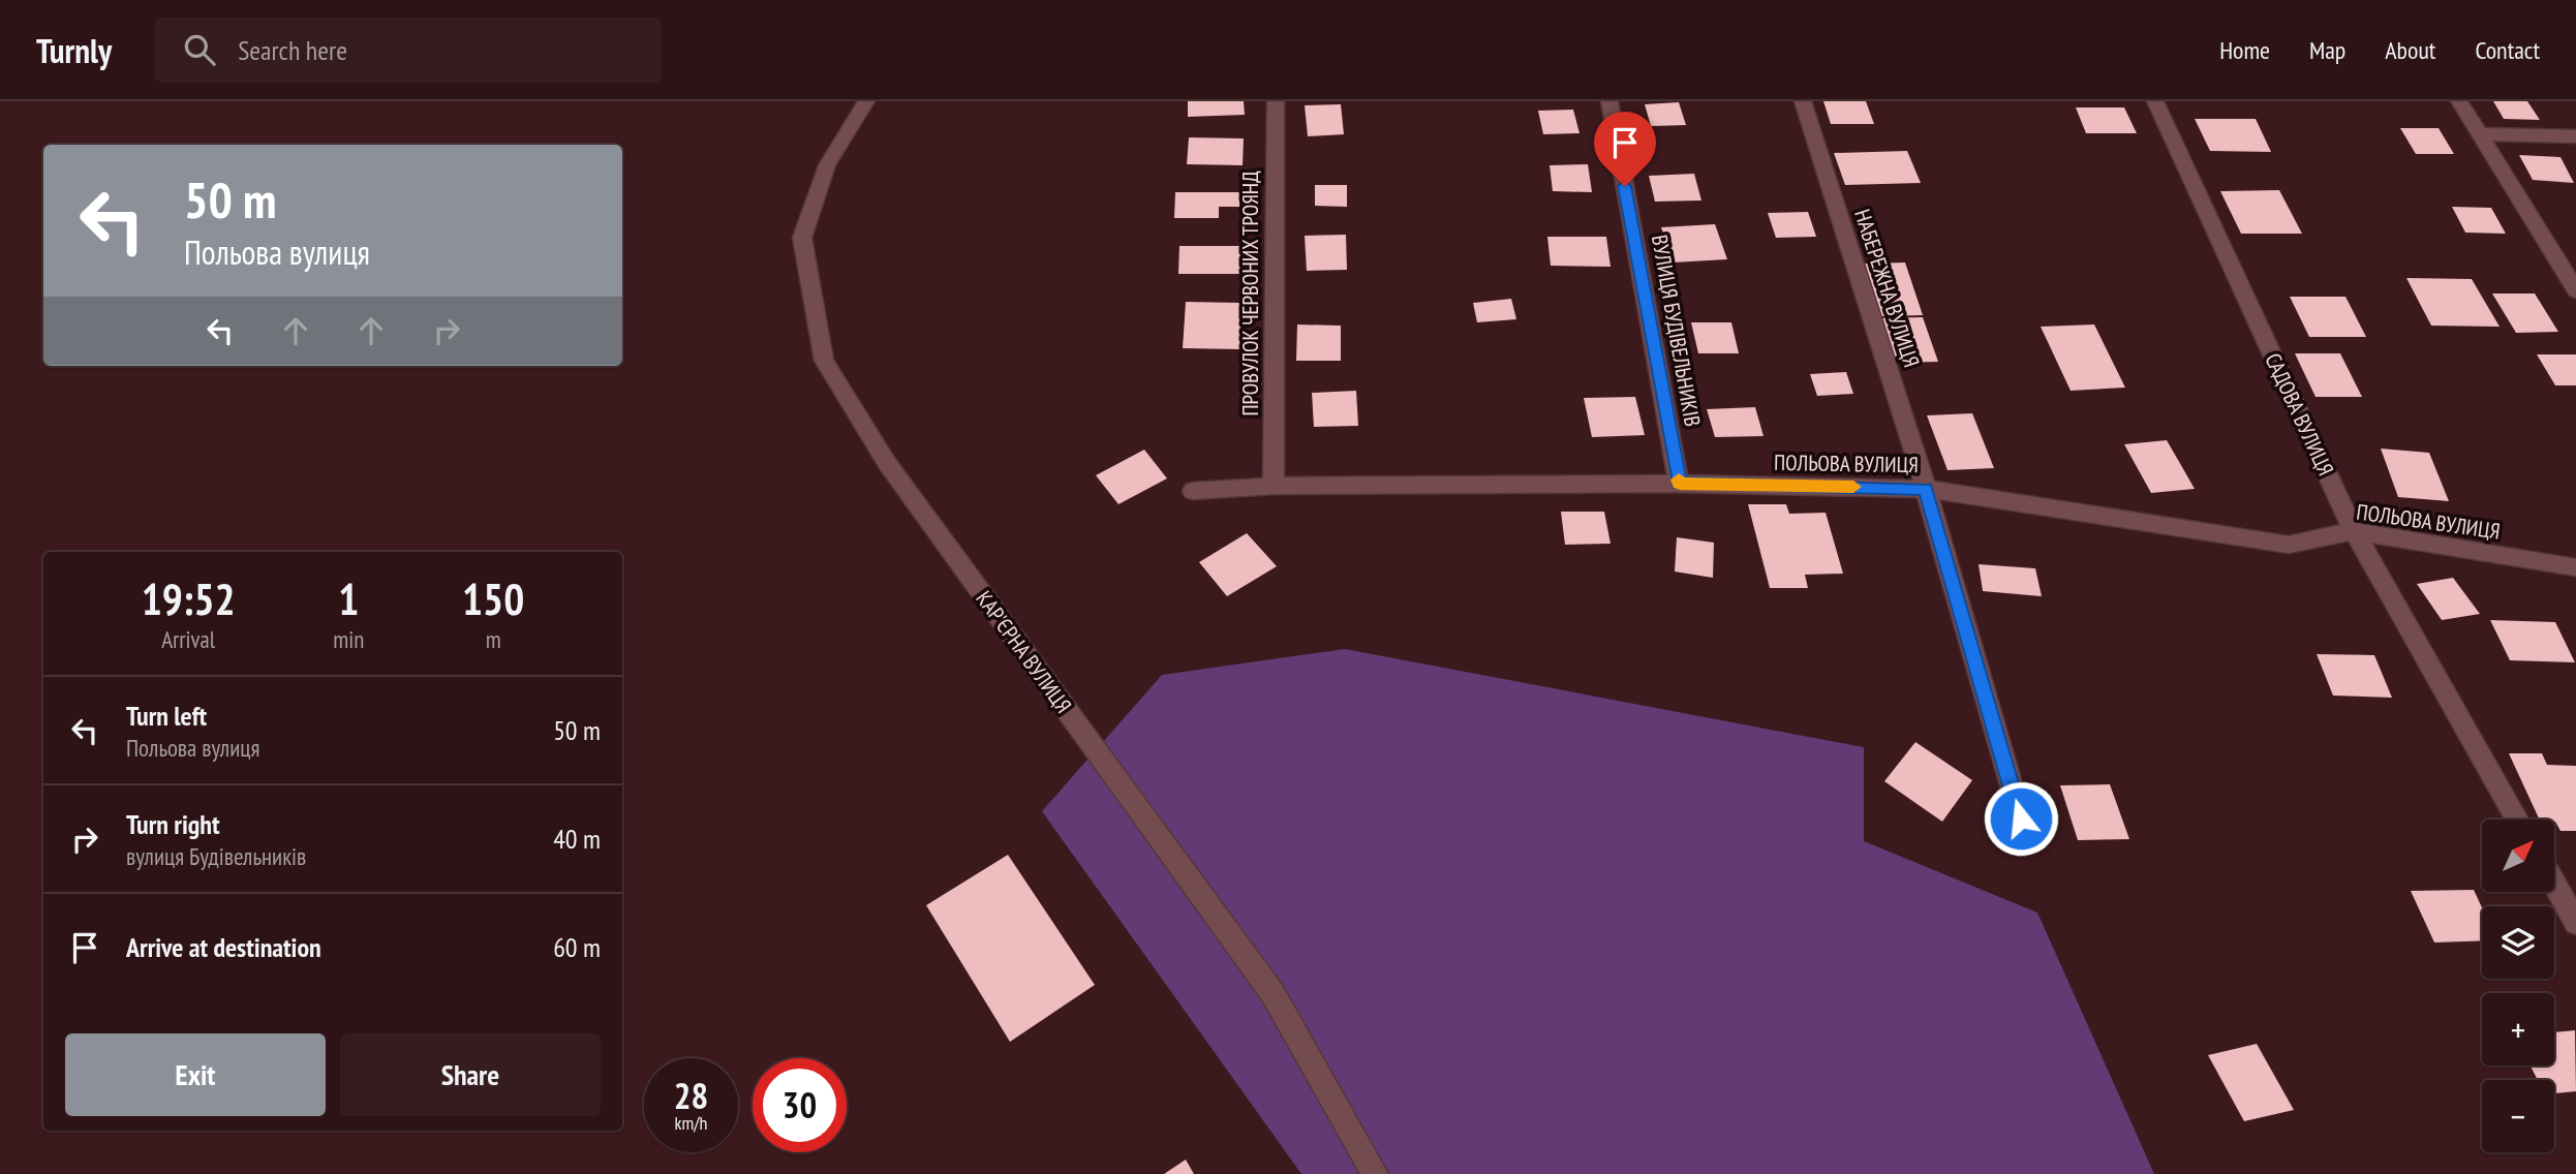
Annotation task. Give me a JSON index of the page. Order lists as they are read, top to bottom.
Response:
{
  "streets": {
    "street": [
      "НАБЕРЕЖНА ВУЛИЦЯ",
      "ПРОВУЛОК ЧЕРВОНИХ ТРОЯНД",
      "ВУЛИЦЯ БУДІВЕЛЬНИКІВ",
      "САДОВА ВУЛИЦЯ",
      "ПОЛЬОВА ВУЛИЦЯ",
      "КАР'ЄРНА ВУЛИЦЯ"
    ]
  },
  "crossings": [
    ["НАБЕРЕЖНА ВУЛИЦЯ", "ПОЛЬОВА ВУЛИЦЯ"],
    ["ПРОВУЛОК ЧЕРВОНИХ ТРОЯНД", "ПОЛЬОВА ВУЛИЦЯ"],
    ["ВУЛИЦЯ БУДІВЕЛЬНИКІВ", "ПОЛЬОВА ВУЛИЦЯ"],
    ["САДОВА ВУЛИЦЯ", "ПОЛЬОВА ВУЛИЦЯ"]
  ],
  "north": "top right",
  "page": {
    "header": "Turnly",
    "search": "Search here",
    "nav": [
      "Home",
      "Map",
      "About",
      "Contact"
    ],
    "turn": ["50 m", "Польова вулиця"],
    "eta": [
      "19:52",
      "Arrival",
      "1",
      "min",
      "150",
      "m"
    ],
    "list": [
      {
        "name": "Turn left",
        "note": "Польова вулиця",
        "value": "50 m"
      },
      {
        "name": "Turn right",
        "note": "вулиця Будівельників",
        "value": "40 m"
      },
      {
        "name": "Arrive at destination",
        "value": "60 m"
      }
    ],
    "map_buttons": ["+", "−"],
    "buttons": ["Exit", "Share"],
    "speed": "28 km/h",
    "limit": "30"
  }
}
